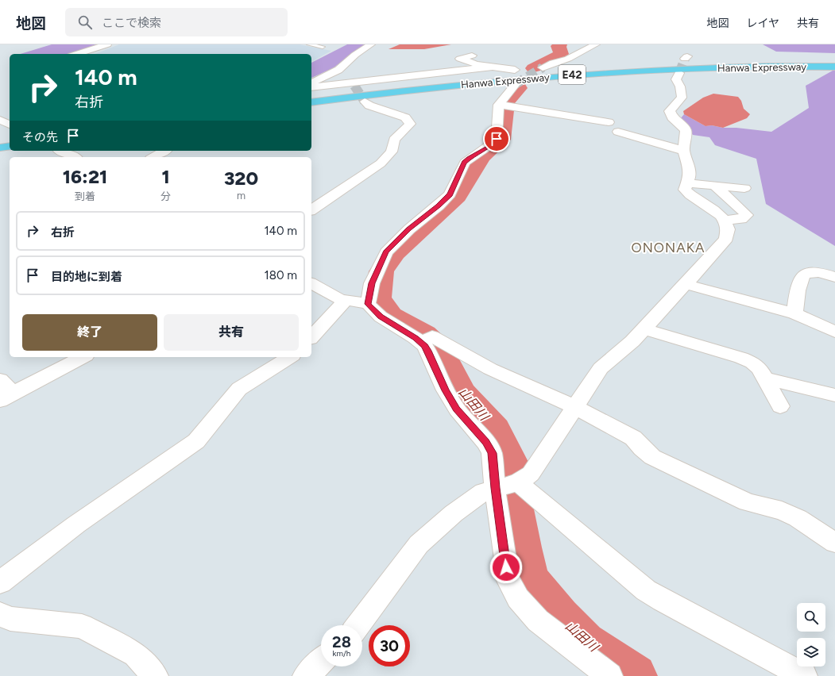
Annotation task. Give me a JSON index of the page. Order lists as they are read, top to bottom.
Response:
{
  "streets": {
    "highway": ["Hanwa Expressway", "E42"]
  },
  "districts": ["ONONAKA"],
  "water": ["山田川"],
  "page": {
    "header": "地図",
    "search": "ここで検索",
    "nav": ["地図", "レイヤ", "共有"],
    "turn": ["140 m", "右折"],
    "then": "その先",
    "eta": [
      "16:21",
      "到着",
      "1",
      "分",
      "320",
      "m"
    ],
    "list": [
      {
        "name": "右折",
        "value": "140 m"
      },
      {
        "name": "目的地に到着",
        "value": "180 m"
      }
    ],
    "buttons": ["終了", "共有"],
    "speed": "28 km/h",
    "limit": "30"
  }
}
